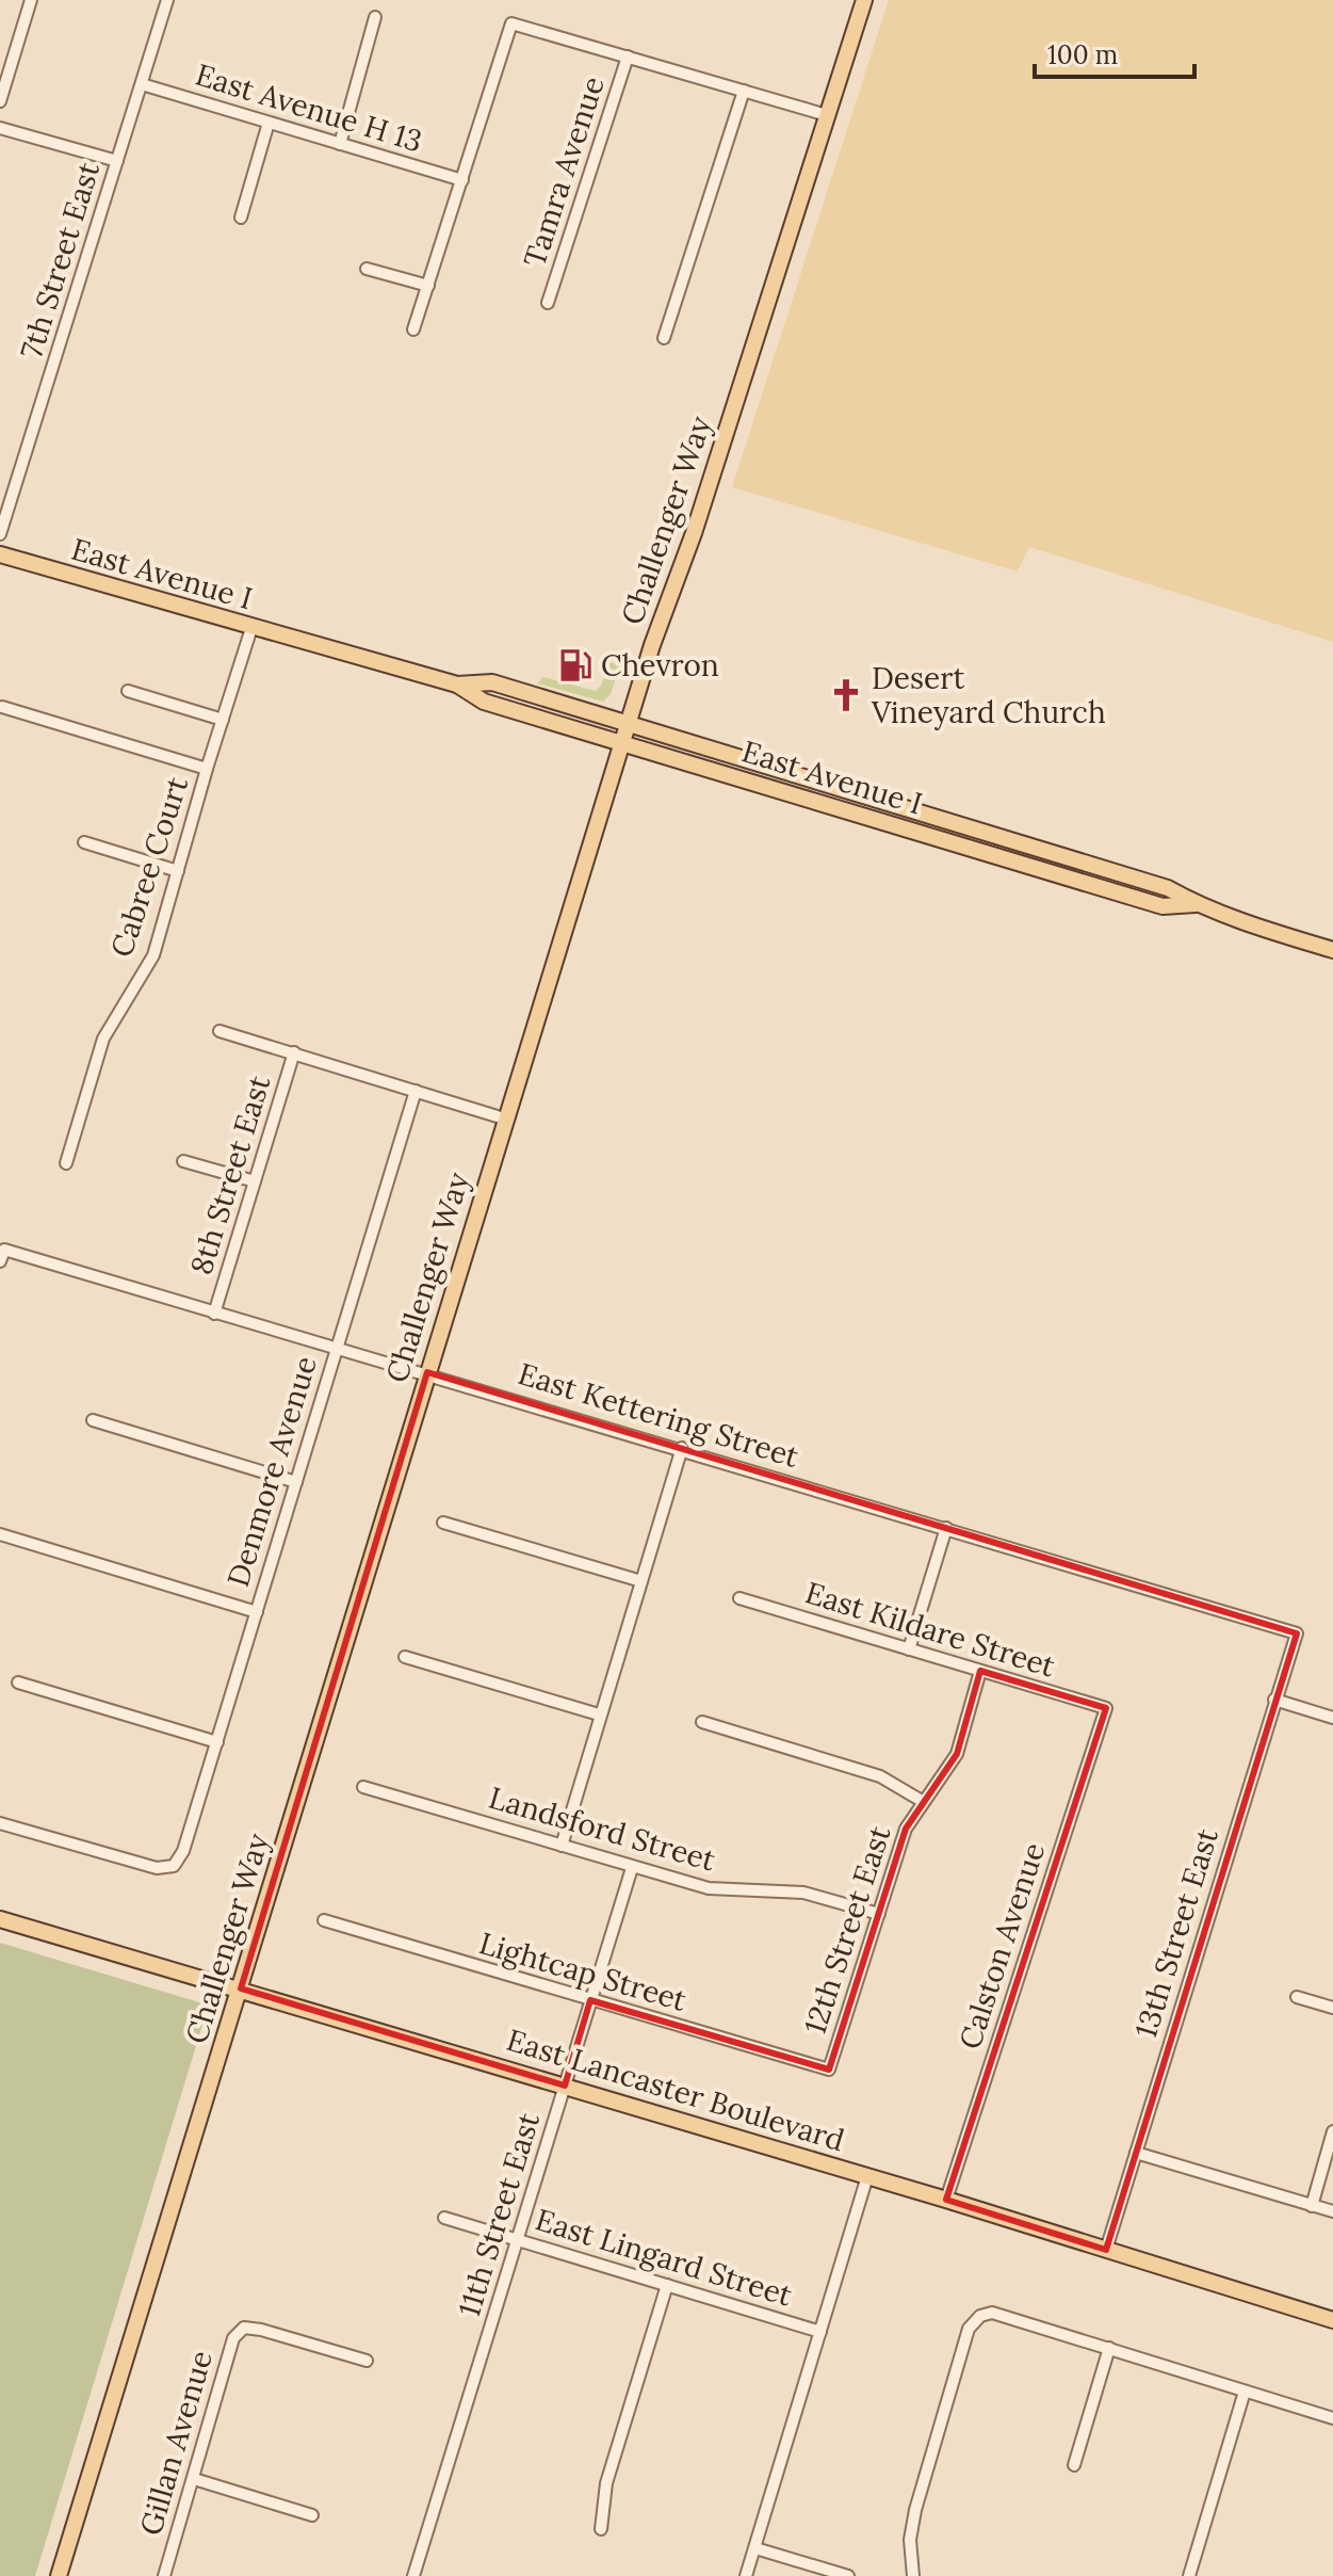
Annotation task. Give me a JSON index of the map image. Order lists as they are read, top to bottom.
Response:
{
  "streets": {
    "main road": ["Challenger Way", "East Avenue I", "East Lancaster Boulevard"],
    "street": [
      "East Avenue H 13",
      "Tamra Avenue",
      "7th Street East",
      "Cabree Court",
      "8th Street East",
      "East Kettering Street",
      "Denmore Avenue",
      "East Kildare Street",
      "Landsford Street",
      "12th Street East",
      "13th Street East",
      "Calston Avenue",
      "Lightcap Street",
      "11th Street East",
      "East Lingard Street",
      "Gillan Avenue"
    ]
  },
  "crossings": [
    ["East Avenue H 13", "7th Street East"],
    ["Challenger Way", "East Avenue I"],
    ["Challenger Way", "East Kettering Street"],
    ["Challenger Way", "East Lancaster Boulevard"],
    ["East Avenue I", "Cabree Court"],
    ["8th Street East", "East Kettering Street"],
    ["East Kettering Street", "Denmore Avenue"],
    ["East Kettering Street", "13th Street East"],
    ["East Kildare Street", "12th Street East"],
    ["East Kildare Street", "Calston Avenue"],
    ["Landsford Street", "12th Street East"],
    ["Landsford Street", "11th Street East"],
    ["12th Street East", "Lightcap Street"],
    ["13th Street East", "East Lancaster Boulevard"],
    ["Calston Avenue", "East Lancaster Boulevard"],
    ["Lightcap Street", "11th Street East"],
    ["East Lancaster Boulevard", "11th Street East"],
    ["11th Street East", "East Lingard Street"]
  ],
  "places": {
    "fuel station": ["Chevron"],
    "church": ["Desert Vineyard Church"]
  },
  "scale_bar": "100 m"
}
